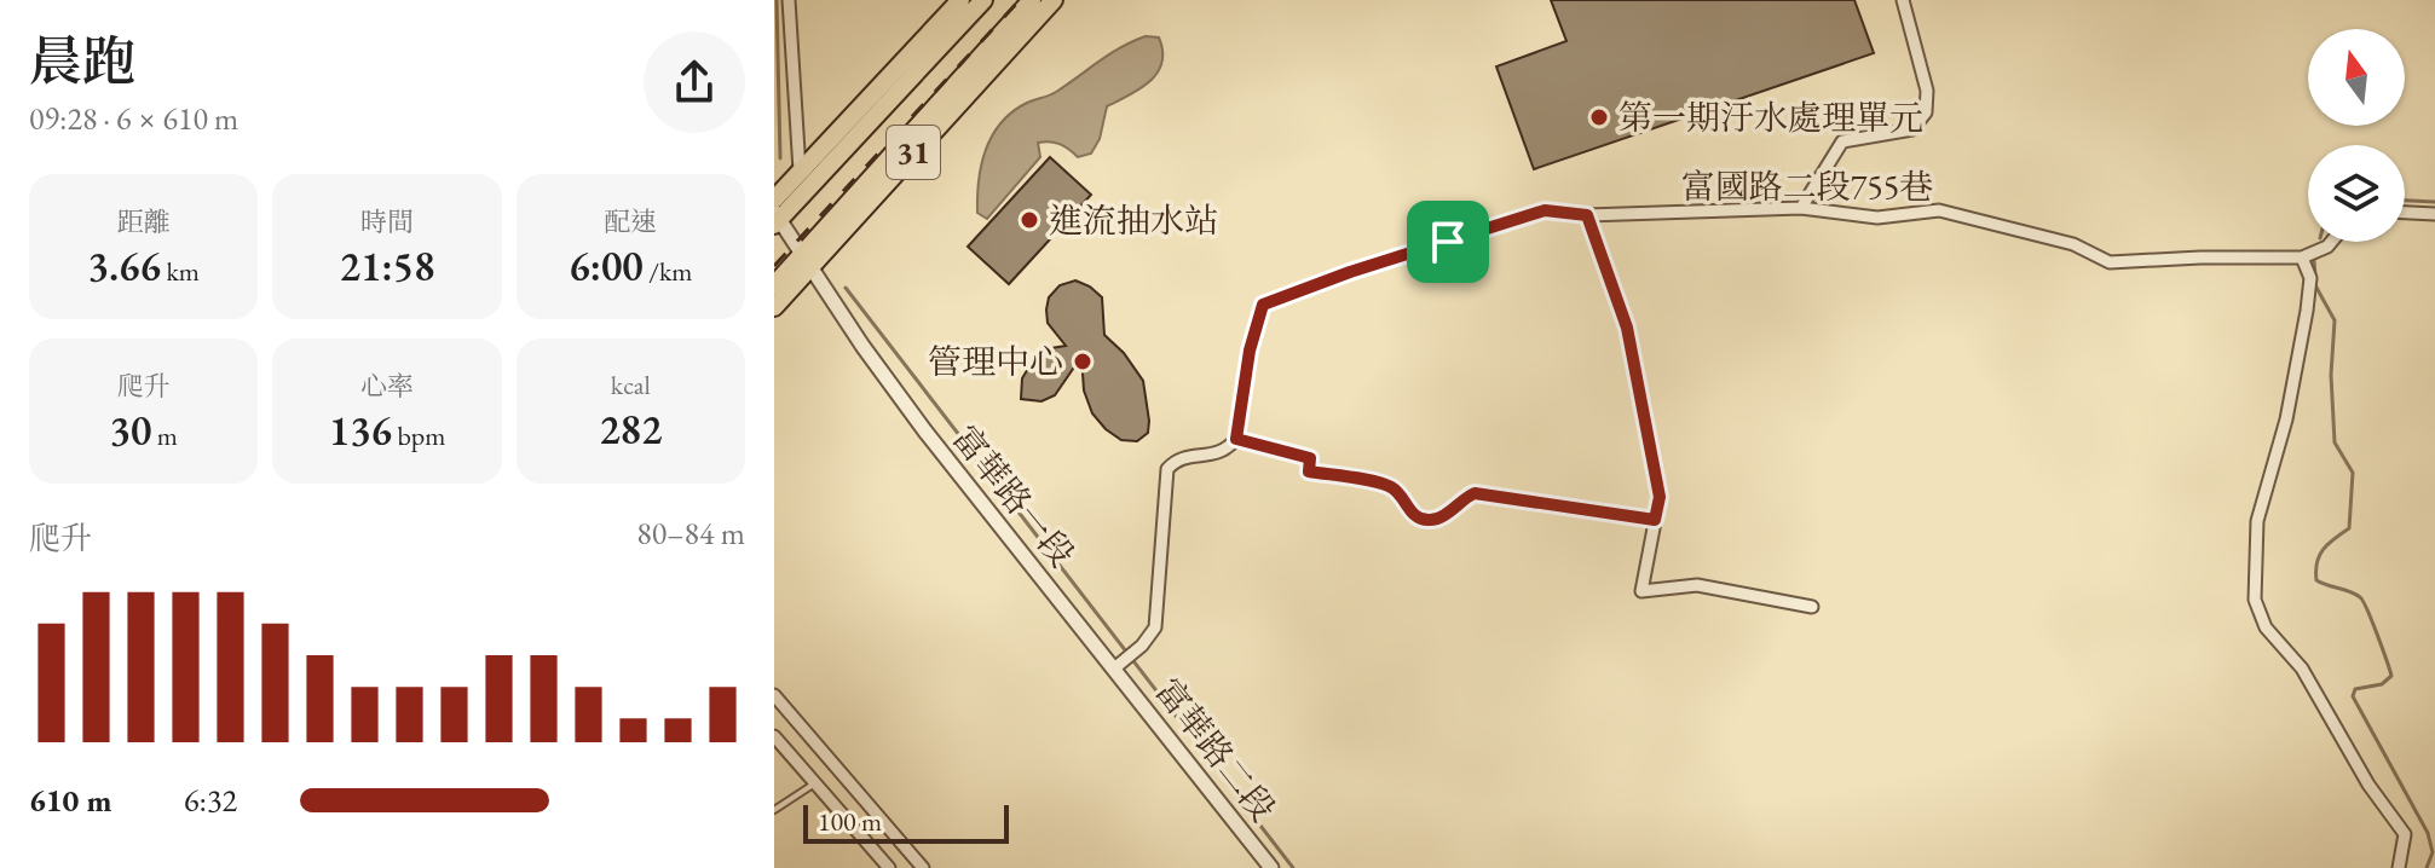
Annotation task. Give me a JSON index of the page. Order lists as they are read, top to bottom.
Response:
{
  "streets": {
    "main road": ["31"],
    "street": ["富國路二段755巷", "富華路一段", "富華路二段"]
  },
  "crossings": [
    ["31", "富華路一段"],
    ["富華路一段", "富華路二段"]
  ],
  "places": ["第一期汙水處理單元", "進流抽水站", "管理中心"],
  "scale_bar": "100 m",
  "north": "top",
  "page": {
    "heading": ["晨跑", "09:28 · 6 × 610 m"],
    "stats": [
      ["距離", "3.66 km"],
      ["時間", "21:58"],
      ["配速", "6:00 /km"],
      ["爬升", "30 m"],
      ["心率", "136 bpm"],
      ["kcal", "282"]
    ],
    "chart": ["爬升", "80–84 m"],
    "list": [
      {
        "name": "610 m",
        "note": "6:32"
      }
    ],
    "scale": "100 m"
  }
}
